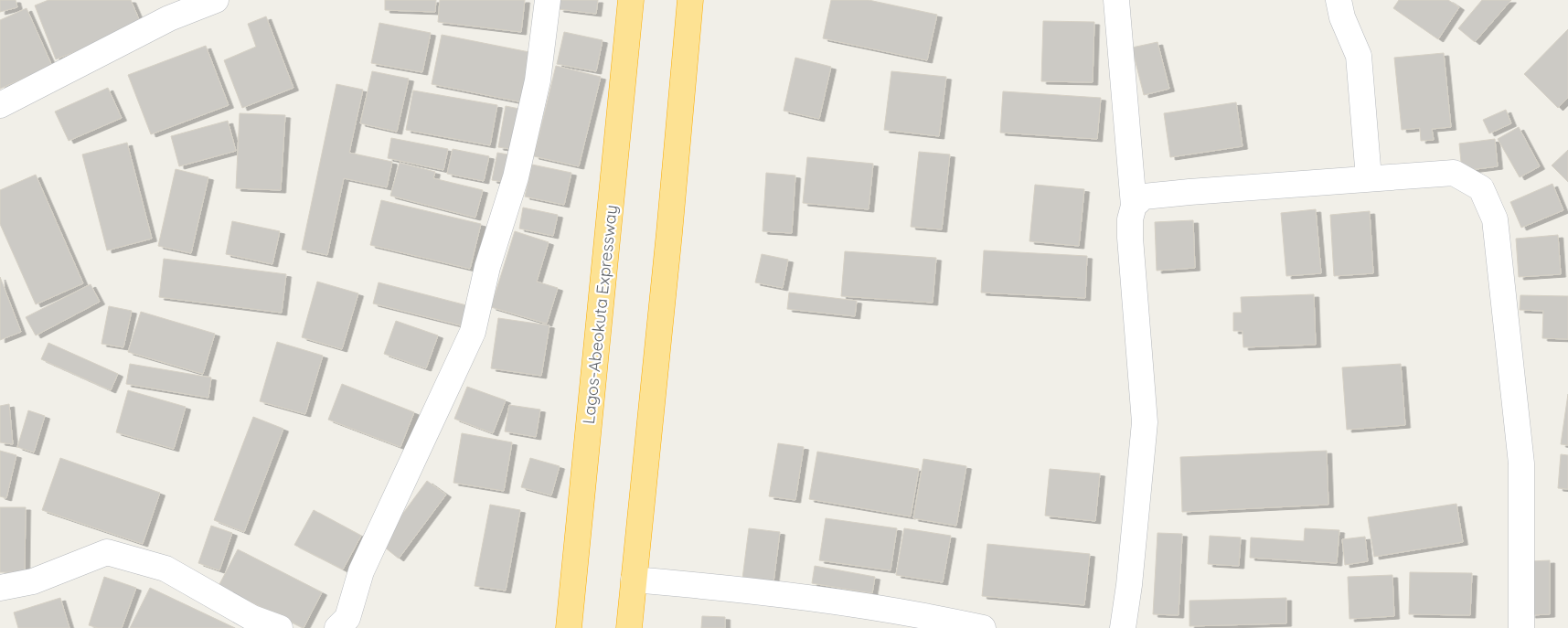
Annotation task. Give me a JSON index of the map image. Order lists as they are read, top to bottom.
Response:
{
  "streets": {
    "highway": ["Lagos-Abeokuta Expressway"]
  }
}
